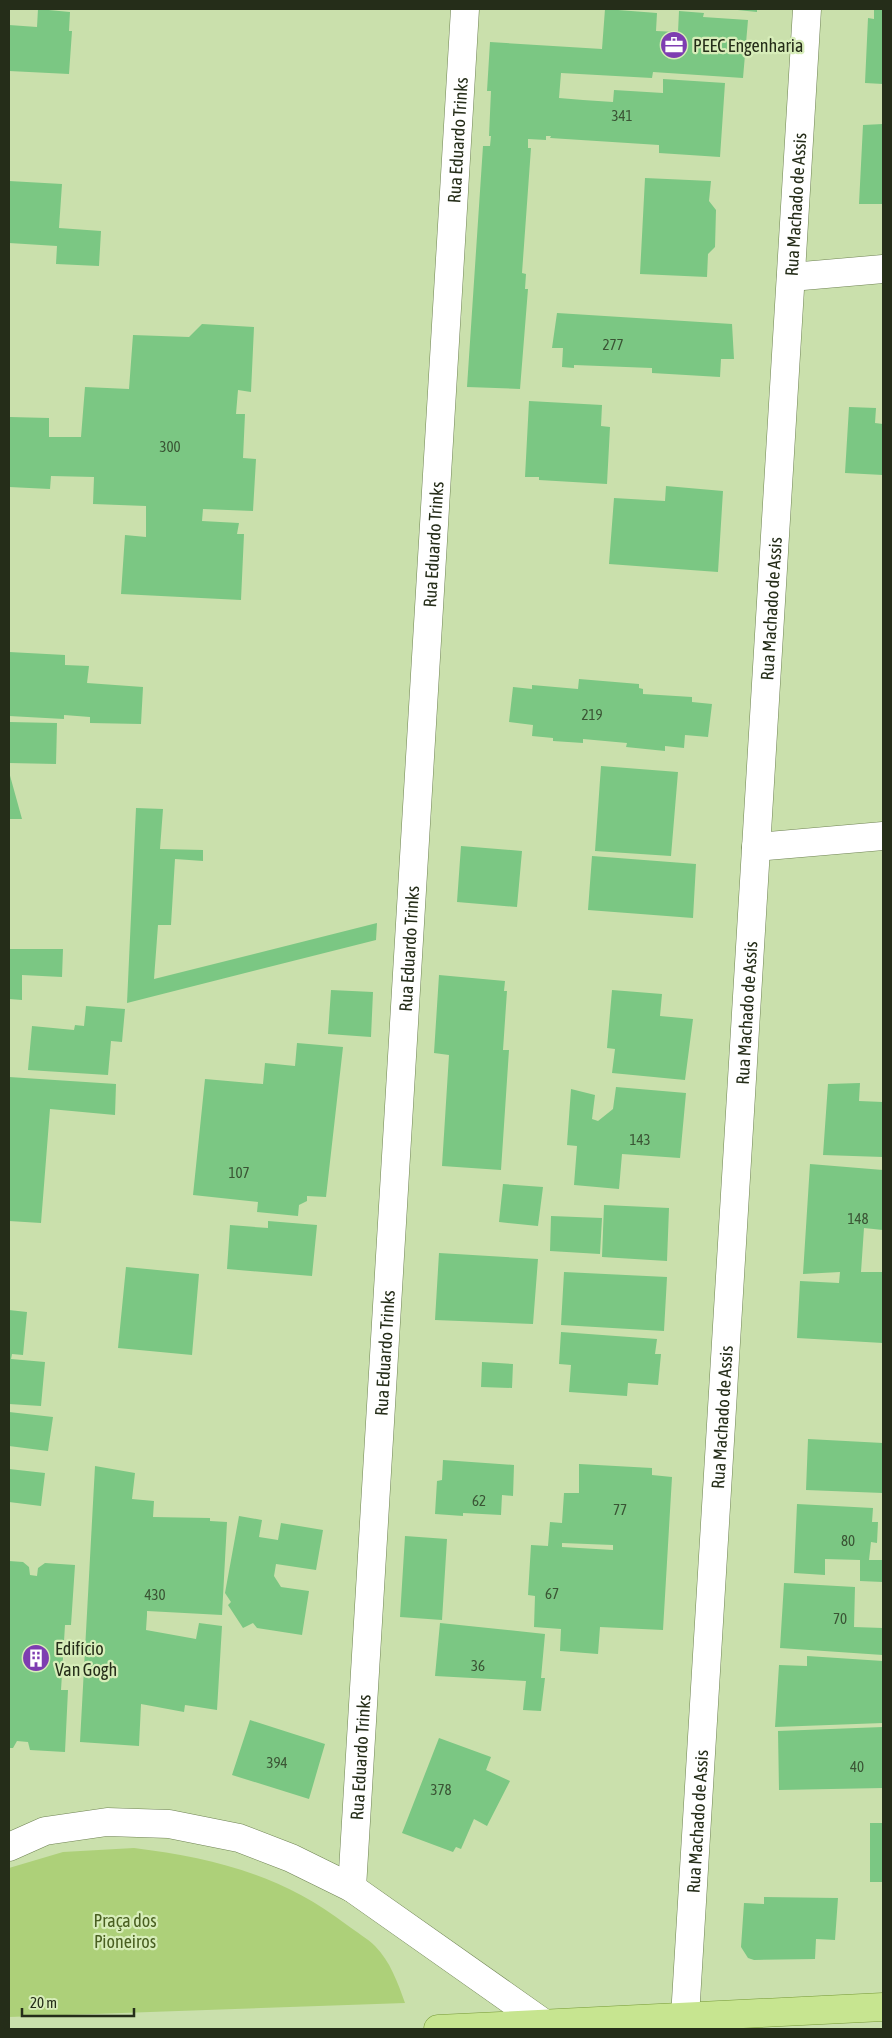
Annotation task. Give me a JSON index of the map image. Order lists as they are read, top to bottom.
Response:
{
  "streets": {
    "street": ["Rua Eduardo Trinks", "Rua Machado de Assis"]
  },
  "parks": ["Praça dos Pioneiros"],
  "places": {
    "office": ["PEEC Engenharia"],
    "building": ["Edifício Van Gogh"]
  },
  "house_numbers": [
    "341",
    "277",
    "300",
    "219",
    "143",
    "107",
    "148",
    "62",
    "77",
    "80",
    "67",
    "430",
    "70",
    "36",
    "394",
    "40",
    "378"
  ],
  "scale_bar": "20 m"
}
